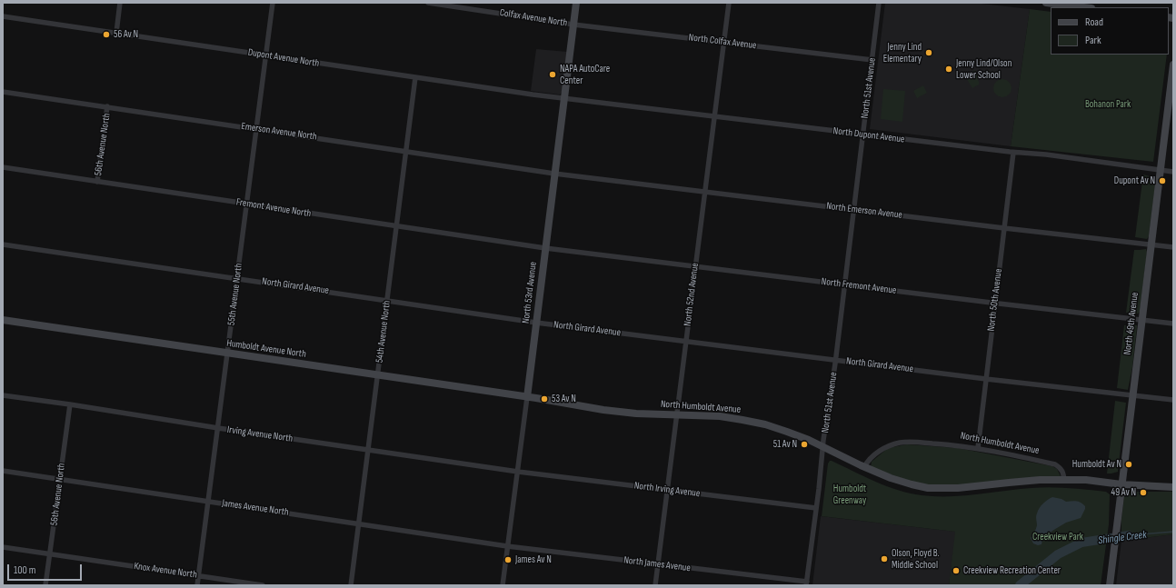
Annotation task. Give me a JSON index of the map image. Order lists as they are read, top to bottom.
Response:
{
  "streets": {
    "street": [
      "Colfax Avenue North",
      "North Colfax Avenue",
      "Dupont Avenue North",
      "North 51st Avenue",
      "Emerson Avenue North",
      "North Dupont Avenue",
      "56th Avenue North",
      "Fremont Avenue North",
      "North Emerson Avenue",
      "North Girard Avenue",
      "North Fremont Avenue",
      "North 53rd Avenue",
      "55th Avenue North",
      "North 52nd Avenue",
      "North 50th Avenue",
      "North 49th Avenue",
      "54th Avenue North",
      "Humboldt Avenue North",
      "North Humboldt Avenue",
      "Irving Avenue North",
      "North Irving Avenue",
      "James Avenue North",
      "North James Avenue",
      "Knox Avenue North"
    ]
  },
  "crossings": [
    ["Colfax Avenue North", "North Colfax Avenue"],
    ["Colfax Avenue North", "North 53rd Avenue"],
    ["North Colfax Avenue", "North 51st Avenue"],
    ["North Colfax Avenue", "North 53rd Avenue"],
    ["North Colfax Avenue", "North 52nd Avenue"],
    ["Dupont Avenue North", "North Dupont Avenue"],
    ["Dupont Avenue North", "North 53rd Avenue"],
    ["Dupont Avenue North", "55th Avenue North"],
    ["Dupont Avenue North", "54th Avenue North"],
    ["North 51st Avenue", "North Dupont Avenue"],
    ["North 51st Avenue", "North Emerson Avenue"],
    ["North 51st Avenue", "North Girard Avenue"],
    ["North 51st Avenue", "North Fremont Avenue"],
    ["North 51st Avenue", "North Humboldt Avenue"],
    ["North 51st Avenue", "North Irving Avenue"],
    ["North 51st Avenue", "North James Avenue"],
    ["Emerson Avenue North", "56th Avenue North"],
    ["Emerson Avenue North", "North Emerson Avenue"],
    ["Emerson Avenue North", "North 53rd Avenue"],
    ["Emerson Avenue North", "55th Avenue North"],
    ["Emerson Avenue North", "54th Avenue North"],
    ["North Dupont Avenue", "North 53rd Avenue"],
    ["North Dupont Avenue", "North 52nd Avenue"],
    ["North Dupont Avenue", "North 50th Avenue"],
    ["North Dupont Avenue", "North 49th Avenue"],
    ["56th Avenue North", "Fremont Avenue North"],
    ["56th Avenue North", "Irving Avenue North"],
    ["56th Avenue North", "James Avenue North"],
    ["56th Avenue North", "Knox Avenue North"],
    ["Fremont Avenue North", "North Fremont Avenue"],
    ["Fremont Avenue North", "North 53rd Avenue"],
    ["Fremont Avenue North", "55th Avenue North"],
    ["Fremont Avenue North", "54th Avenue North"],
    ["North Emerson Avenue", "North 53rd Avenue"],
    ["North Emerson Avenue", "North 52nd Avenue"],
    ["North Emerson Avenue", "North 50th Avenue"],
    ["North Emerson Avenue", "North 49th Avenue"],
    ["North Girard Avenue", "North 53rd Avenue"],
    ["North Girard Avenue", "55th Avenue North"],
    ["North Girard Avenue", "North 52nd Avenue"],
    ["North Girard Avenue", "North 50th Avenue"],
    ["North Girard Avenue", "North 49th Avenue"],
    ["North Girard Avenue", "54th Avenue North"],
    ["North Fremont Avenue", "North 53rd Avenue"],
    ["North Fremont Avenue", "North 52nd Avenue"],
    ["North Fremont Avenue", "North 50th Avenue"],
    ["North Fremont Avenue", "North 49th Avenue"],
    ["North 53rd Avenue", "Humboldt Avenue North"],
    ["North 53rd Avenue", "North Humboldt Avenue"],
    ["North 53rd Avenue", "Irving Avenue North"],
    ["North 53rd Avenue", "North Irving Avenue"],
    ["North 53rd Avenue", "James Avenue North"],
    ["North 53rd Avenue", "North James Avenue"],
    ["55th Avenue North", "Humboldt Avenue North"],
    ["55th Avenue North", "Irving Avenue North"],
    ["55th Avenue North", "James Avenue North"],
    ["55th Avenue North", "Knox Avenue North"],
    ["North 52nd Avenue", "North Humboldt Avenue"],
    ["North 52nd Avenue", "North Irving Avenue"],
    ["North 52nd Avenue", "North James Avenue"],
    ["North 50th Avenue", "North Humboldt Avenue"],
    ["North 49th Avenue", "North Humboldt Avenue"],
    ["54th Avenue North", "Humboldt Avenue North"],
    ["54th Avenue North", "Irving Avenue North"],
    ["54th Avenue North", "James Avenue North"],
    ["Humboldt Avenue North", "North Humboldt Avenue"],
    ["Irving Avenue North", "North Irving Avenue"],
    ["James Avenue North", "North James Avenue"]
  ],
  "water": ["Shingle Creek"],
  "parks": ["Bohanon Park", "Humboldt Greenway", "Creekview Park"],
  "places": [
    "56 Av N",
    "Jenny Lind Elementary",
    "Jenny Lind/Olson Lower School",
    "NAPA AutoCare Center",
    "Dupont Av N",
    "53 Av N",
    "51 Av N",
    "Humboldt Av N",
    "49 Av N",
    "Olson, Floyd B. Middle School",
    "James Av N",
    "Creekview Recreation Center"
  ],
  "legend": ["Road", "Park"],
  "scale_bar": "100 m"
}
